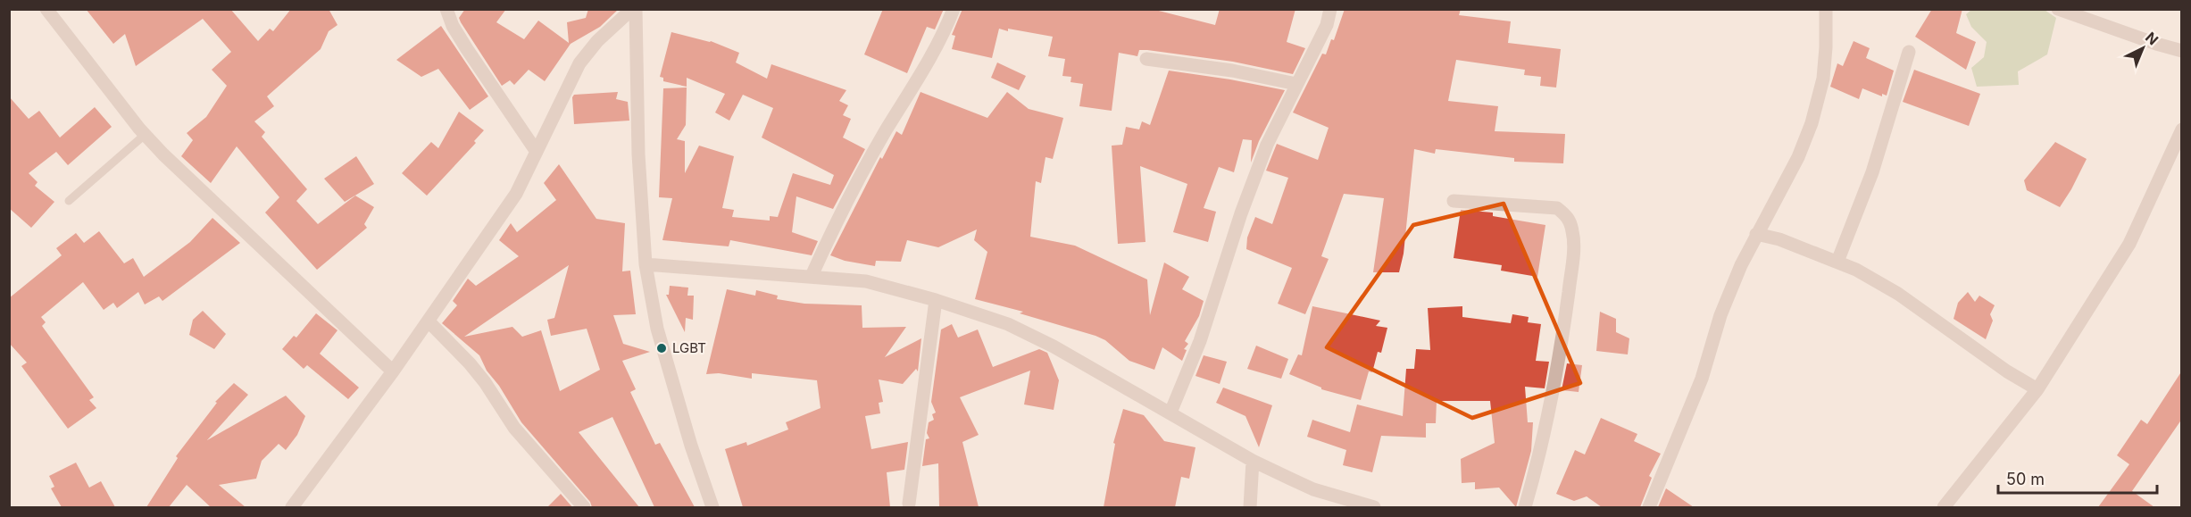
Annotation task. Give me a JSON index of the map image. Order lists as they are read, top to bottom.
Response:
{
  "places": ["LGBT"],
  "scale_bar": "50 m",
  "north": "top right"
}
